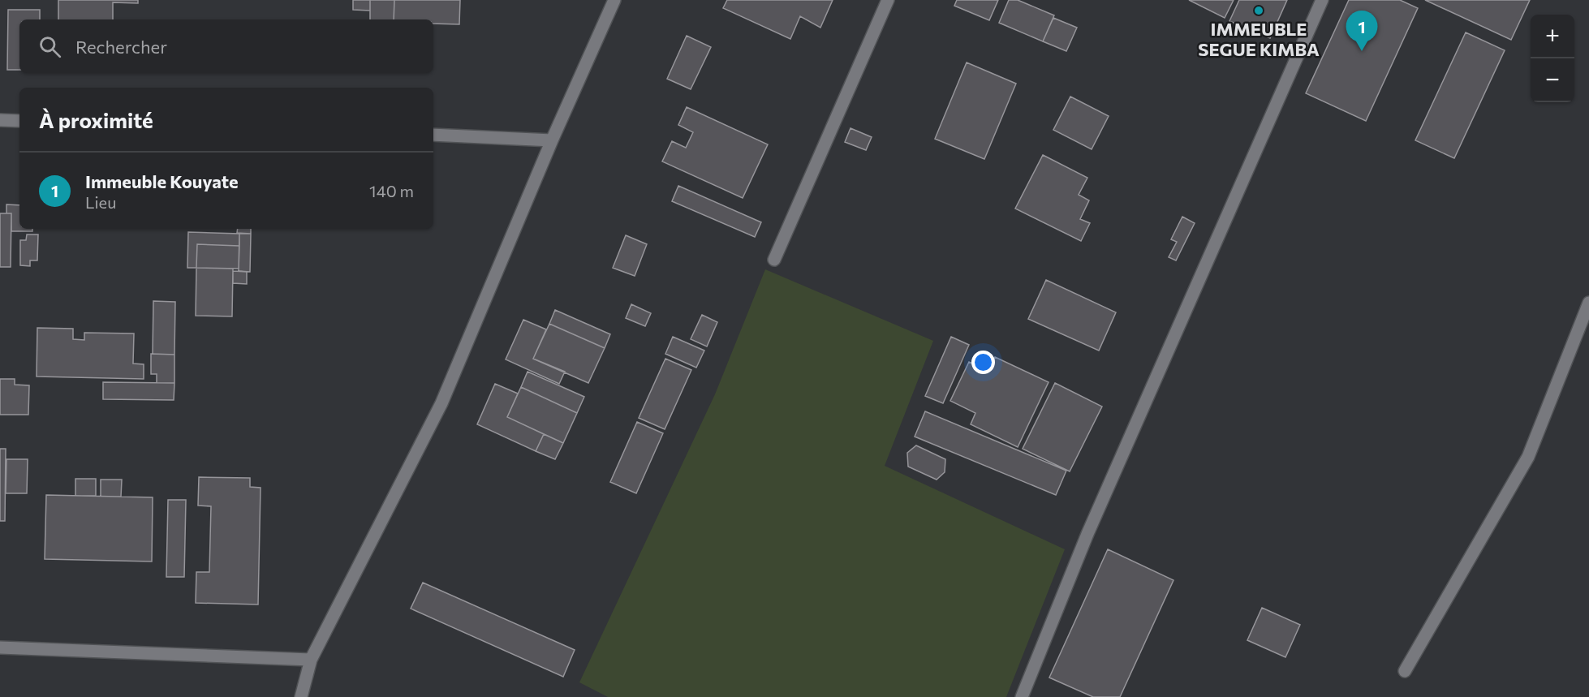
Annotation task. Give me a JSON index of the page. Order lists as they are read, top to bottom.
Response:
{
  "places": ["IMMEUBLE SEGUE KIMBA"],
  "page": {
    "pins": "1",
    "map_buttons": ["+", "−"],
    "search": "Rechercher",
    "heading": "À proximité",
    "list": [
      {
        "mark": "1",
        "name": "Immeuble Kouyate",
        "note": "Lieu",
        "value": "140 m"
      }
    ]
  }
}
